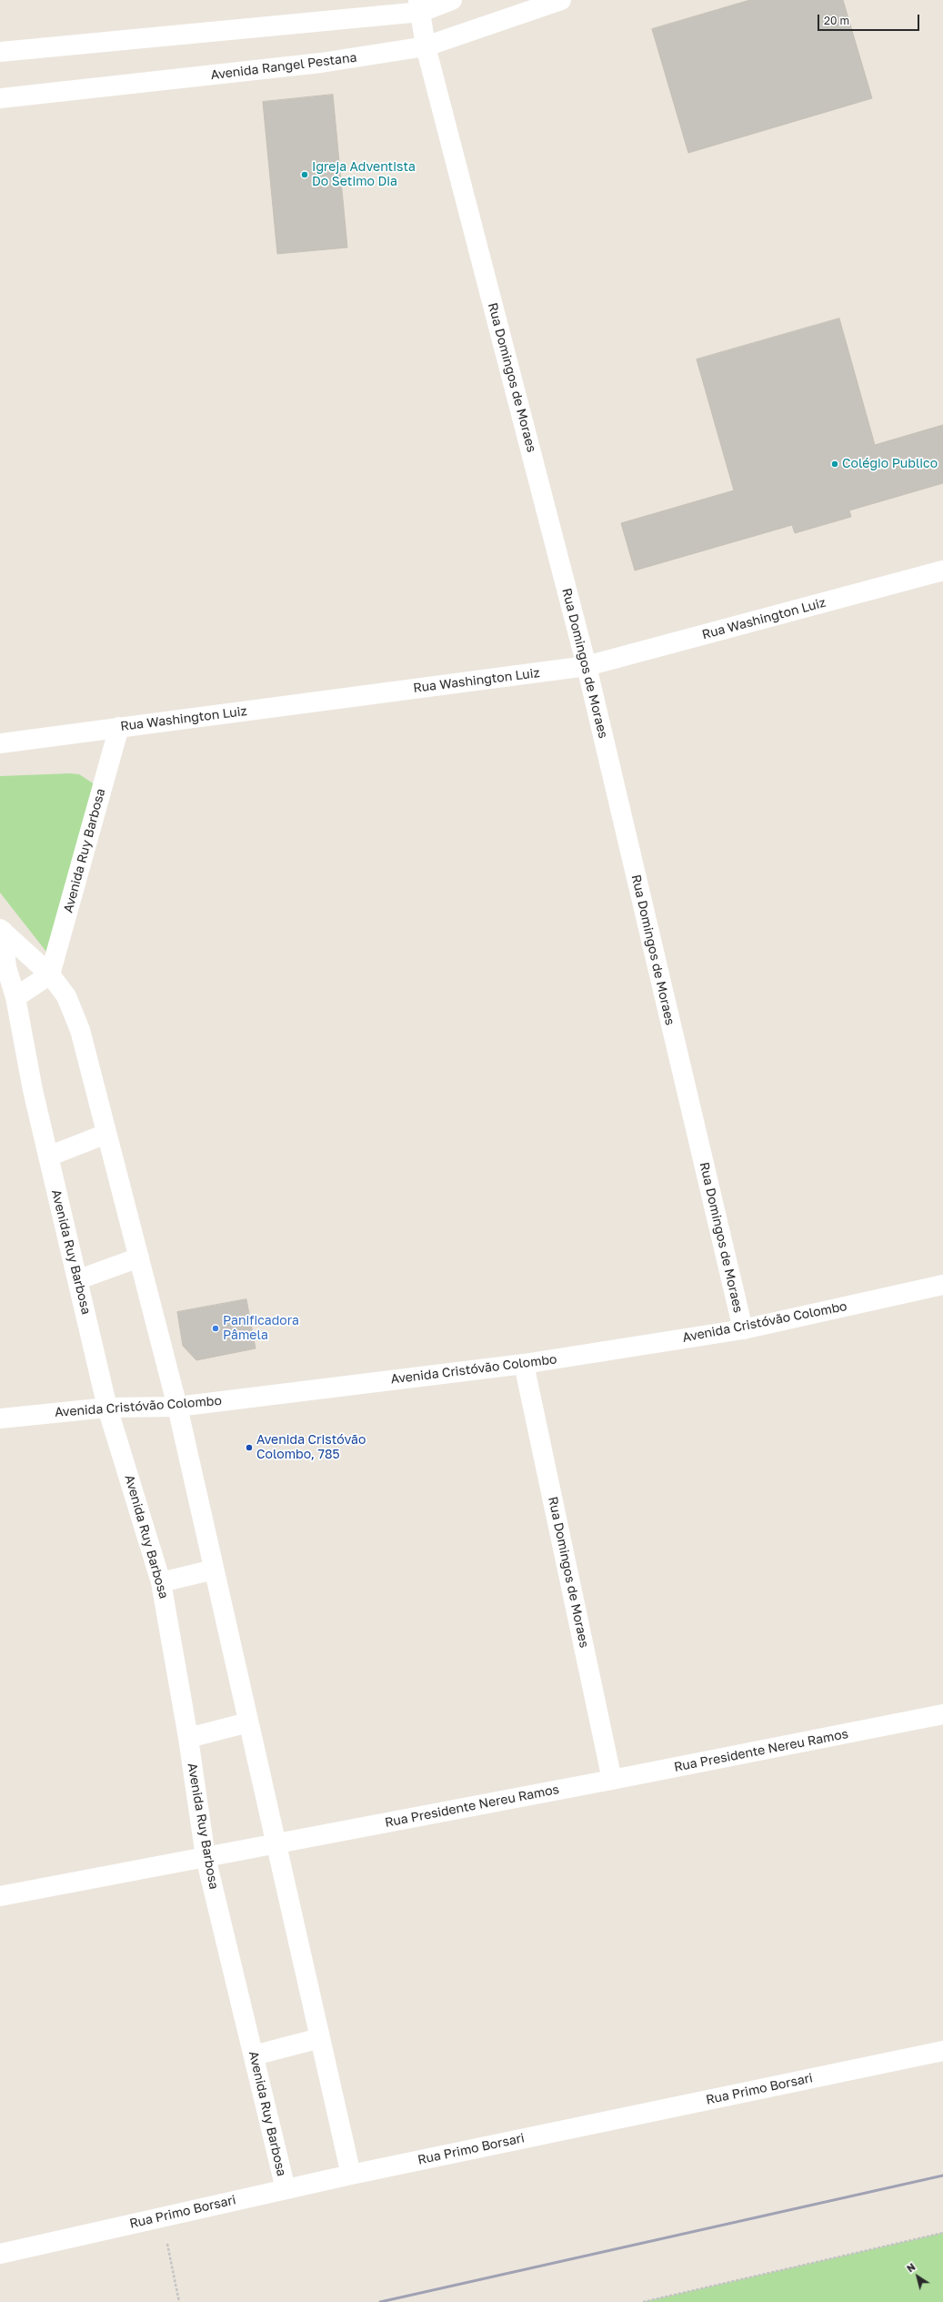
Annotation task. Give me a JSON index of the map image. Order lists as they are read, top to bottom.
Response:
{
  "streets": {
    "street": [
      "Avenida Rangel Pestana",
      "Rua Domingos de Moraes",
      "Rua Washington Luiz",
      "Avenida Ruy Barbosa",
      "Avenida Cristóvão Colombo",
      "Rua Presidente Nereu Ramos",
      "Rua Primo Borsari"
    ]
  },
  "crossings": [
    ["Avenida Rangel Pestana", "Rua Domingos de Moraes"],
    ["Rua Domingos de Moraes", "Rua Washington Luiz"],
    ["Rua Domingos de Moraes", "Avenida Cristóvão Colombo"],
    ["Rua Domingos de Moraes", "Rua Presidente Nereu Ramos"],
    ["Rua Washington Luiz", "Avenida Ruy Barbosa"],
    ["Avenida Ruy Barbosa", "Avenida Cristóvão Colombo"],
    ["Avenida Ruy Barbosa", "Rua Presidente Nereu Ramos"],
    ["Avenida Ruy Barbosa", "Rua Primo Borsari"]
  ],
  "places": [
    "Igreja Adventista Do Setimo Dia",
    "Colégio Publico",
    "Panificadora Pâmela",
    "Avenida Cristóvão Colombo, 785"
  ],
  "scale_bar": "20 m",
  "north": "top left"
}
